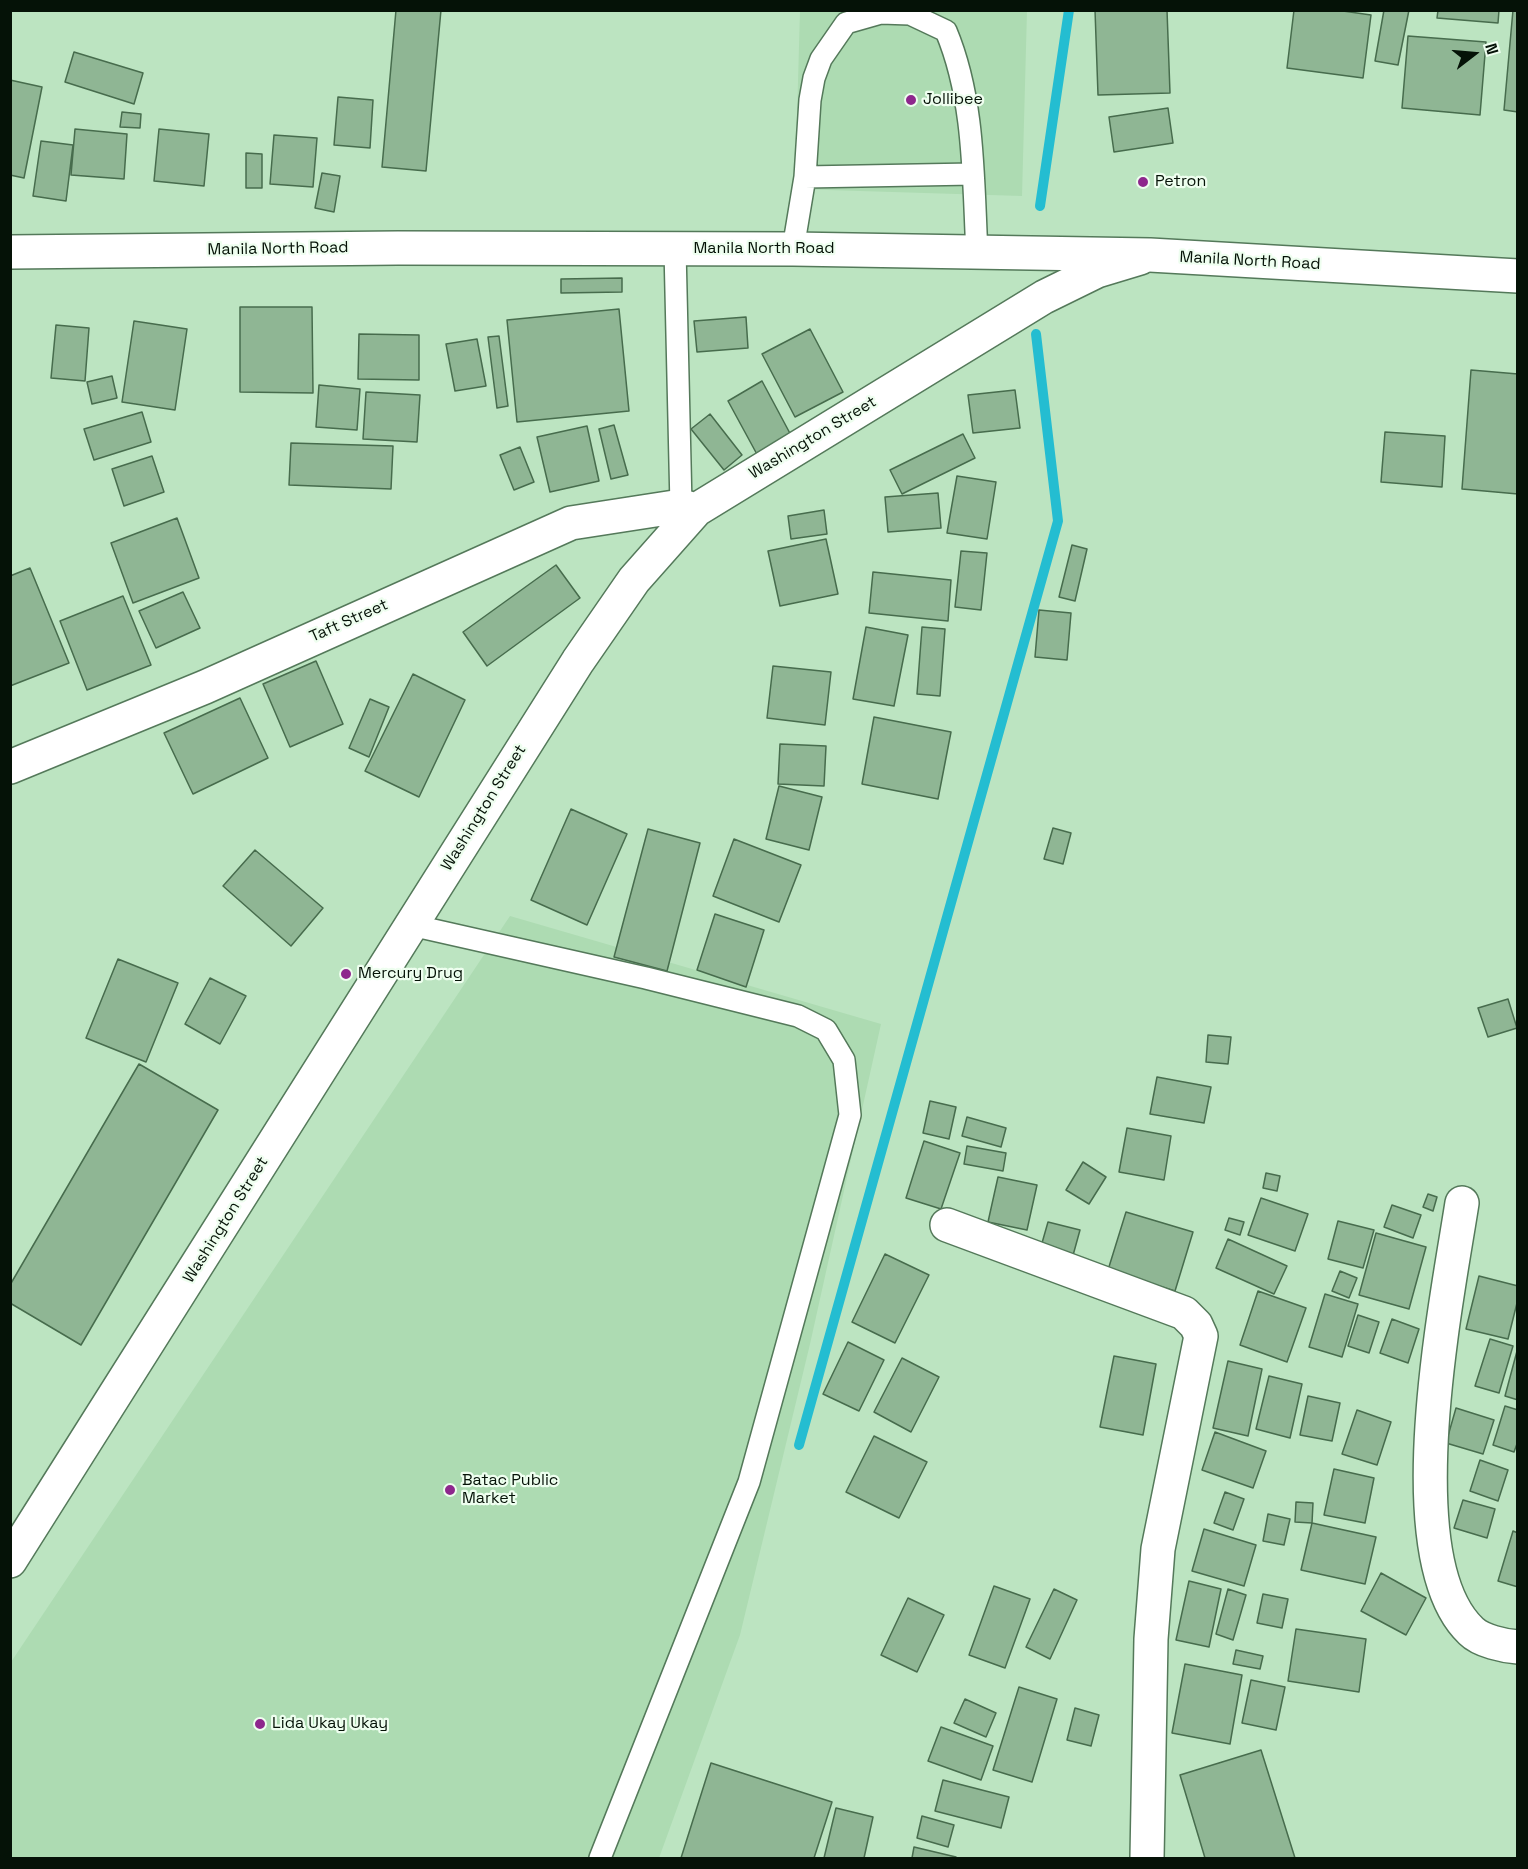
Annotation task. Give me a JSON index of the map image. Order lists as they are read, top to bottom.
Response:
{
  "streets": {
    "main road": ["Manila North Road", "Washington Street", "Taft Street"]
  },
  "crossings": [
    ["Manila North Road", "Washington Street"],
    ["Washington Street", "Taft Street"]
  ],
  "places": [
    "Jollibee",
    "Petron",
    "Mercury Drug",
    "Batac Public Market",
    "Lida Ukay Ukay"
  ],
  "north": "right"
}
